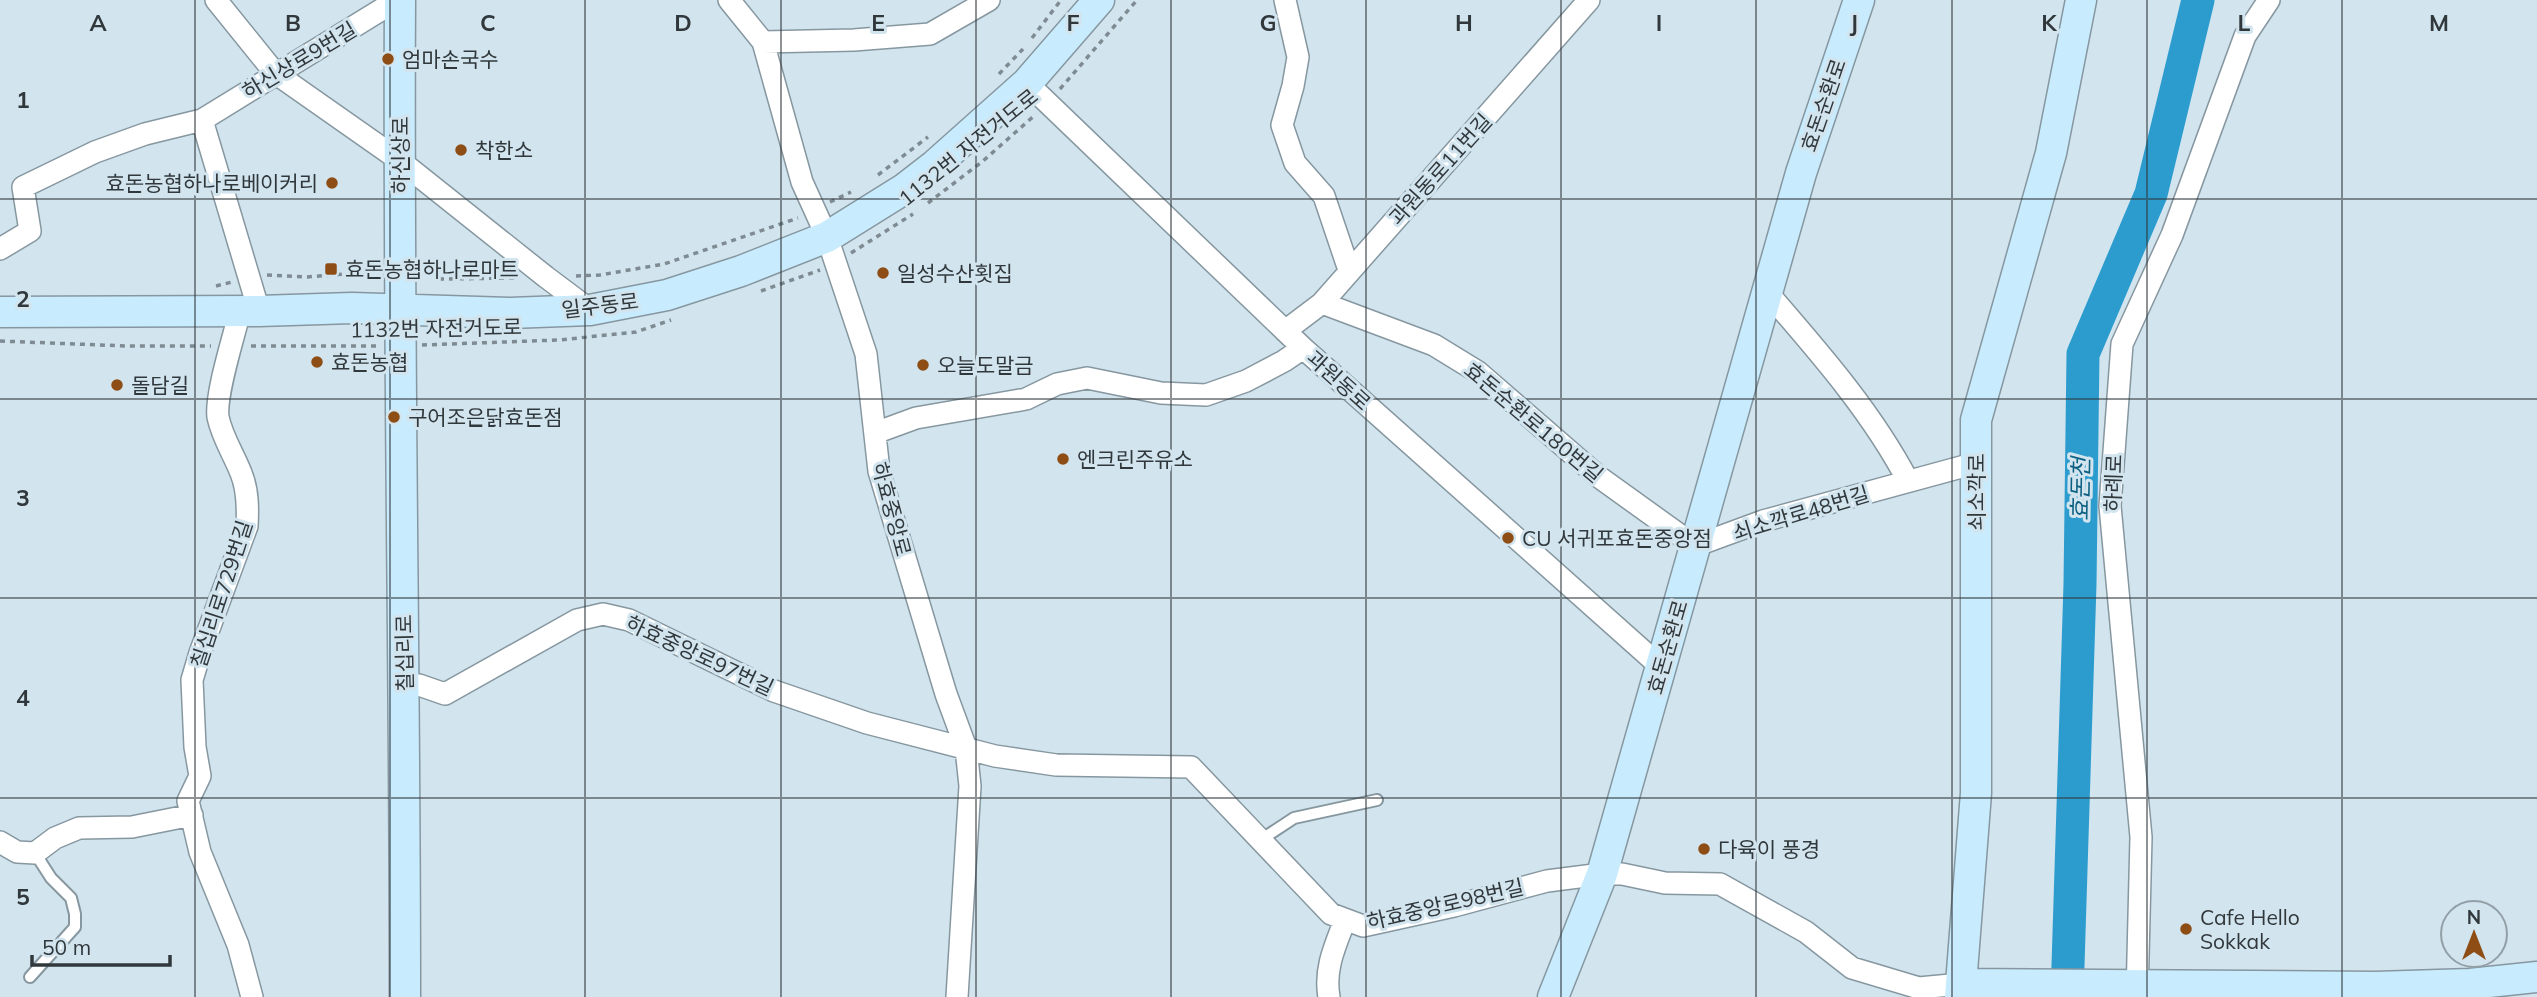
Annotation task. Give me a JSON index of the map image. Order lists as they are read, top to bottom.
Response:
{
  "streets": {
    "street": [
      "하신상로9번길",
      "효돈순환로",
      "하신상로",
      "과원동로11번길",
      "일주동로",
      "과원동로",
      "효돈순환로180번길",
      "하례로",
      "쇠소깍로",
      "하효중앙로",
      "쇠소깍로48번길",
      "칠십리로729번길",
      "칠십리로",
      "하효중앙로97번길",
      "하효중앙로98번길"
    ],
    "path": ["1132번 자전거도로"]
  },
  "crossings": [
    ["하신상로9번길", "하신상로"],
    ["효돈순환로", "과원동로"],
    ["효돈순환로", "효돈순환로180번길"],
    ["효돈순환로", "쇠소깍로48번길"],
    ["효돈순환로", "하효중앙로98번길"],
    ["1132번 자전거도로", "일주동로"],
    ["1132번 자전거도로", "과원동로"],
    ["1132번 자전거도로", "하효중앙로"],
    ["1132번 자전거도로", "칠십리로"],
    ["하신상로", "일주동로"],
    ["하신상로", "칠십리로"],
    ["과원동로11번길", "과원동로"],
    ["과원동로11번길", "효돈순환로180번길"],
    ["일주동로", "과원동로"],
    ["일주동로", "하효중앙로"],
    ["일주동로", "칠십리로729번길"],
    ["일주동로", "칠십리로"],
    ["효돈순환로180번길", "쇠소깍로48번길"],
    ["쇠소깍로", "쇠소깍로48번길"],
    ["쇠소깍로", "하효중앙로98번길"],
    ["하효중앙로", "하효중앙로97번길"],
    ["하효중앙로", "하효중앙로98번길"],
    ["칠십리로", "하효중앙로97번길"],
    ["하효중앙로97번길", "하효중앙로98번길"]
  ],
  "water": ["효돈천"],
  "places": {
    "other": [
      "엄마손국수",
      "착한소",
      "효돈농협하나로베이커리",
      "일성수산횟집",
      "효돈농협",
      "오늘도말금",
      "돌담길",
      "구어조은닭효돈점",
      "엔크린주유소",
      "CU 서귀포효돈중앙점",
      "다육이 풍경",
      "Cafe Hello Sokkak"
    ],
    "transit": ["효돈농협하나로마트"]
  },
  "scale_bar": "50 m",
  "north": "top",
  "grid": {
    "columns": [
      "A",
      "B",
      "C",
      "D",
      "E",
      "F",
      "G",
      "H",
      "I",
      "J",
      "K",
      "L",
      "M"
    ],
    "rows": [
      "1",
      "2",
      "3",
      "4",
      "5"
    ]
  }
}
